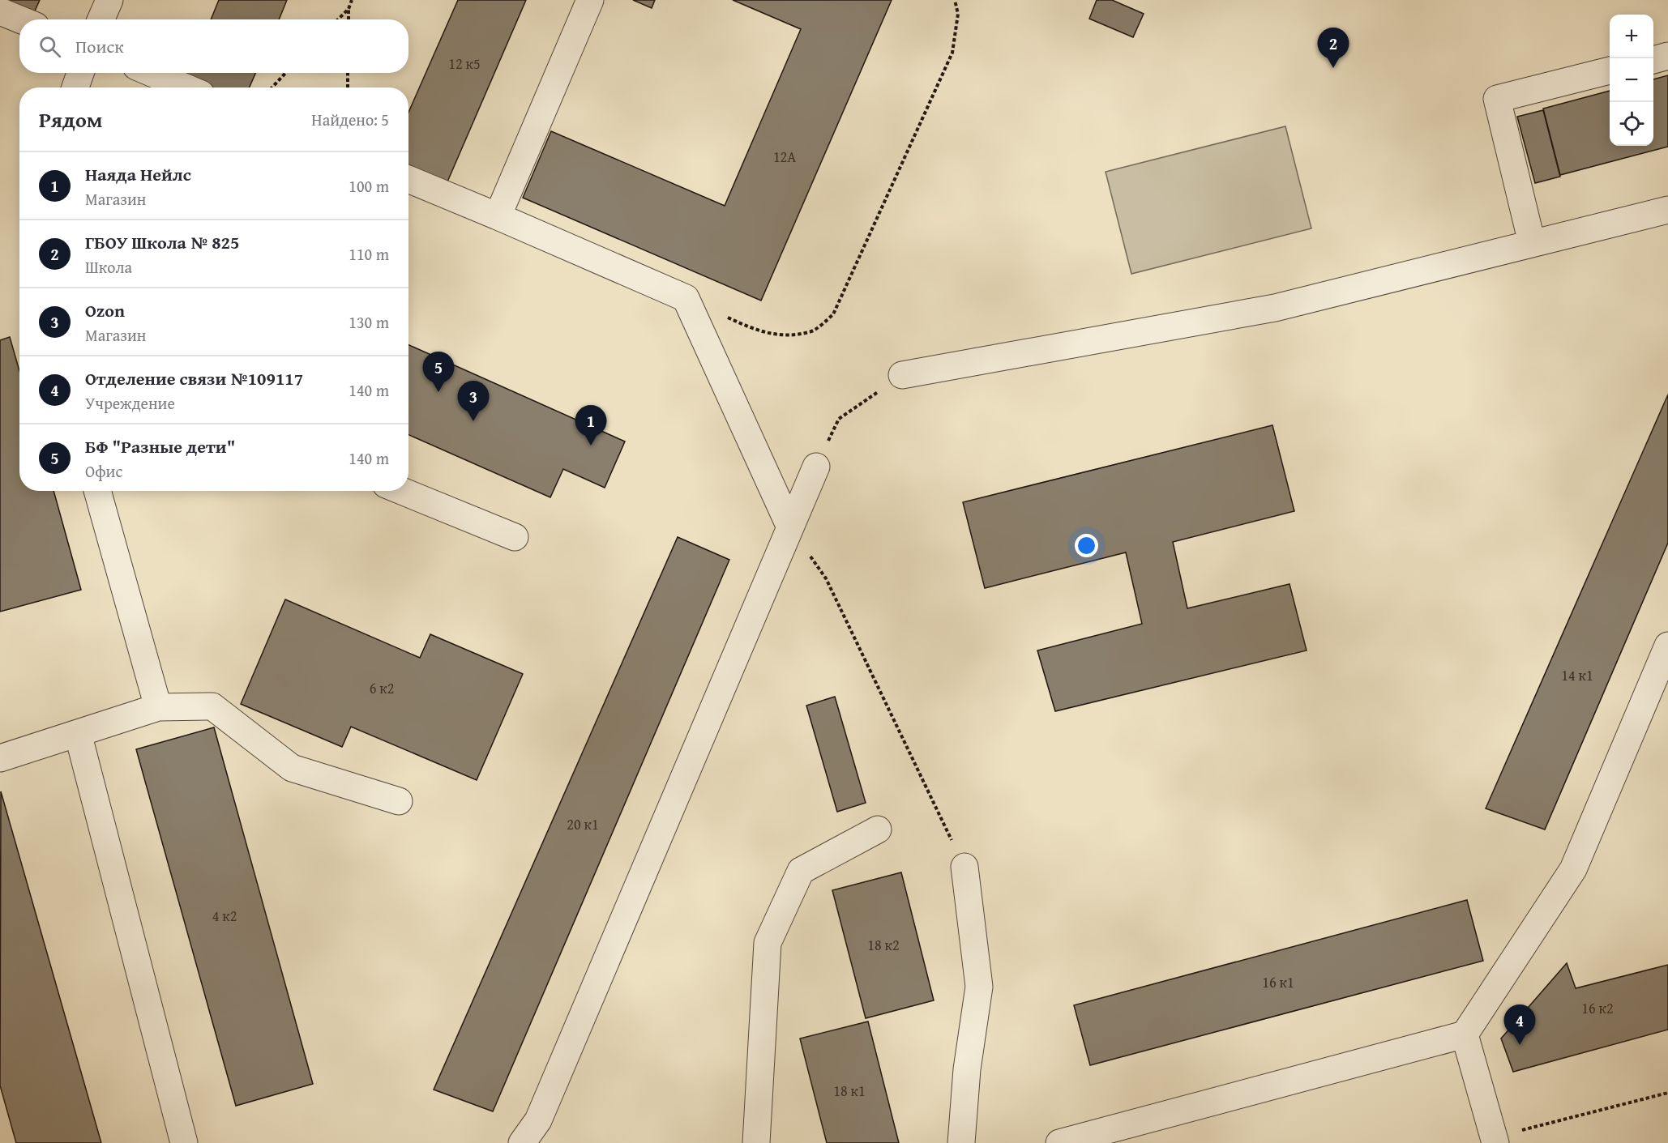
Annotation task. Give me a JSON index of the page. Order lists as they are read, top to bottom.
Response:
{
  "house_numbers": [
    "12 к5",
    "12А",
    "14 к1",
    "6 к2",
    "20 к1",
    "4 к2",
    "18 к2",
    "16 к1",
    "16 к2",
    "18 к1"
  ],
  "page": {
    "map_buttons": ["+", "−"],
    "search": "Поиск",
    "pins": [
      "2",
      "5",
      "3",
      "1",
      "4"
    ],
    "heading": ["Рядом", "Найдено: 5"],
    "list": [
      {
        "mark": "1",
        "name": "Наяда Нейлс",
        "note": "Магазин",
        "value": "100 m"
      },
      {
        "mark": "2",
        "name": "ГБОУ Школа № 825",
        "note": "Школа",
        "value": "110 m"
      },
      {
        "mark": "3",
        "name": "Ozon",
        "note": "Магазин",
        "value": "130 m"
      },
      {
        "mark": "4",
        "name": "Отделение связи №109117",
        "note": "Учреждение",
        "value": "140 m"
      },
      {
        "mark": "5",
        "name": "БФ \"Разные дети\"",
        "note": "Офис",
        "value": "140 m"
      }
    ]
  }
}
